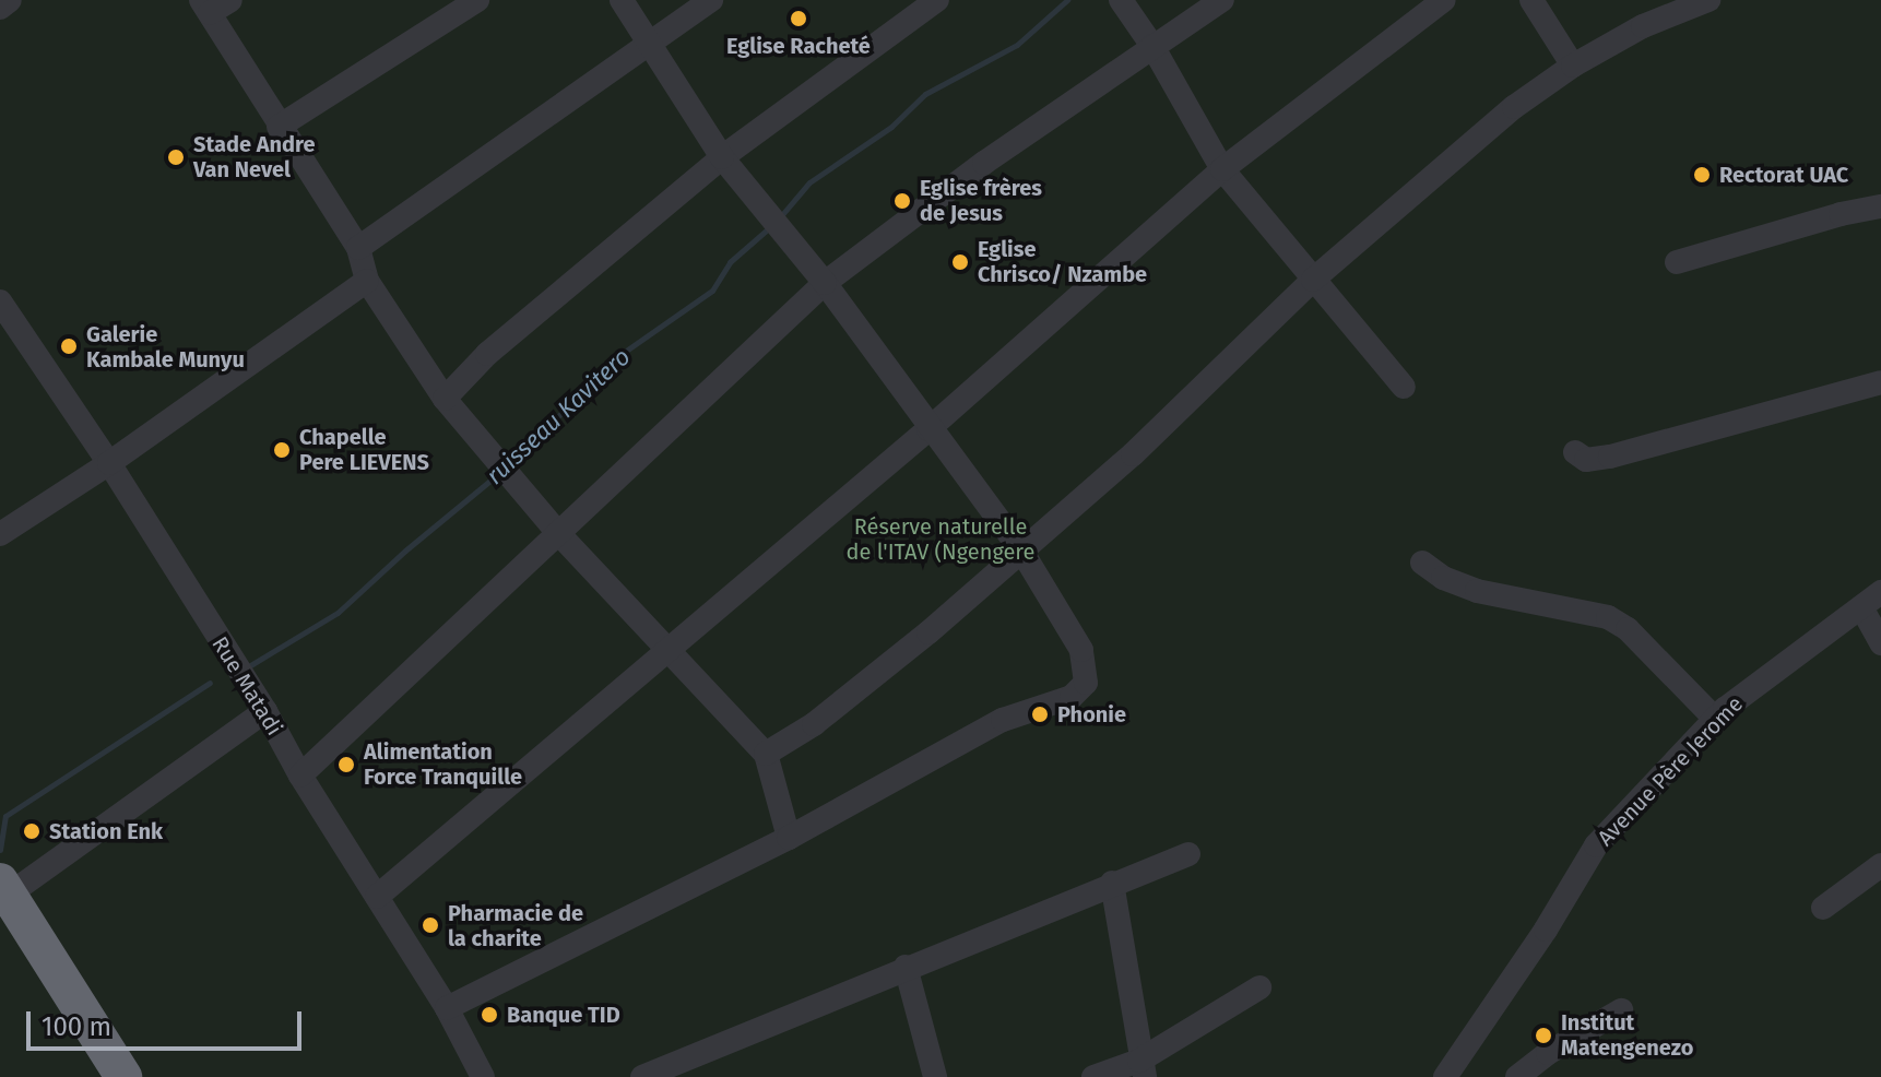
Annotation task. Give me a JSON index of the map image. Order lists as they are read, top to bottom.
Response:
{
  "streets": {
    "street": ["Rue Matadi", "Avenue Père Jerome"]
  },
  "water": ["ruisseau Kavitero"],
  "parks": ["Réserve naturelle de l'ITAV (Ngengere"],
  "places": [
    "Eglise Racheté",
    "Stade Andre Van Nevel",
    "Rectorat UAC",
    "Eglise frères de Jesus",
    "Eglise Chrisco/ Nzambe",
    "Galerie Kambale Munyu",
    "Chapelle Pere LIEVENS",
    "Phonie",
    "Alimentation Force Tranquille",
    "Station Enk",
    "Pharmacie de la charite",
    "Banque TID",
    "Institut Matengenezo"
  ],
  "scale_bar": "100 m"
}
